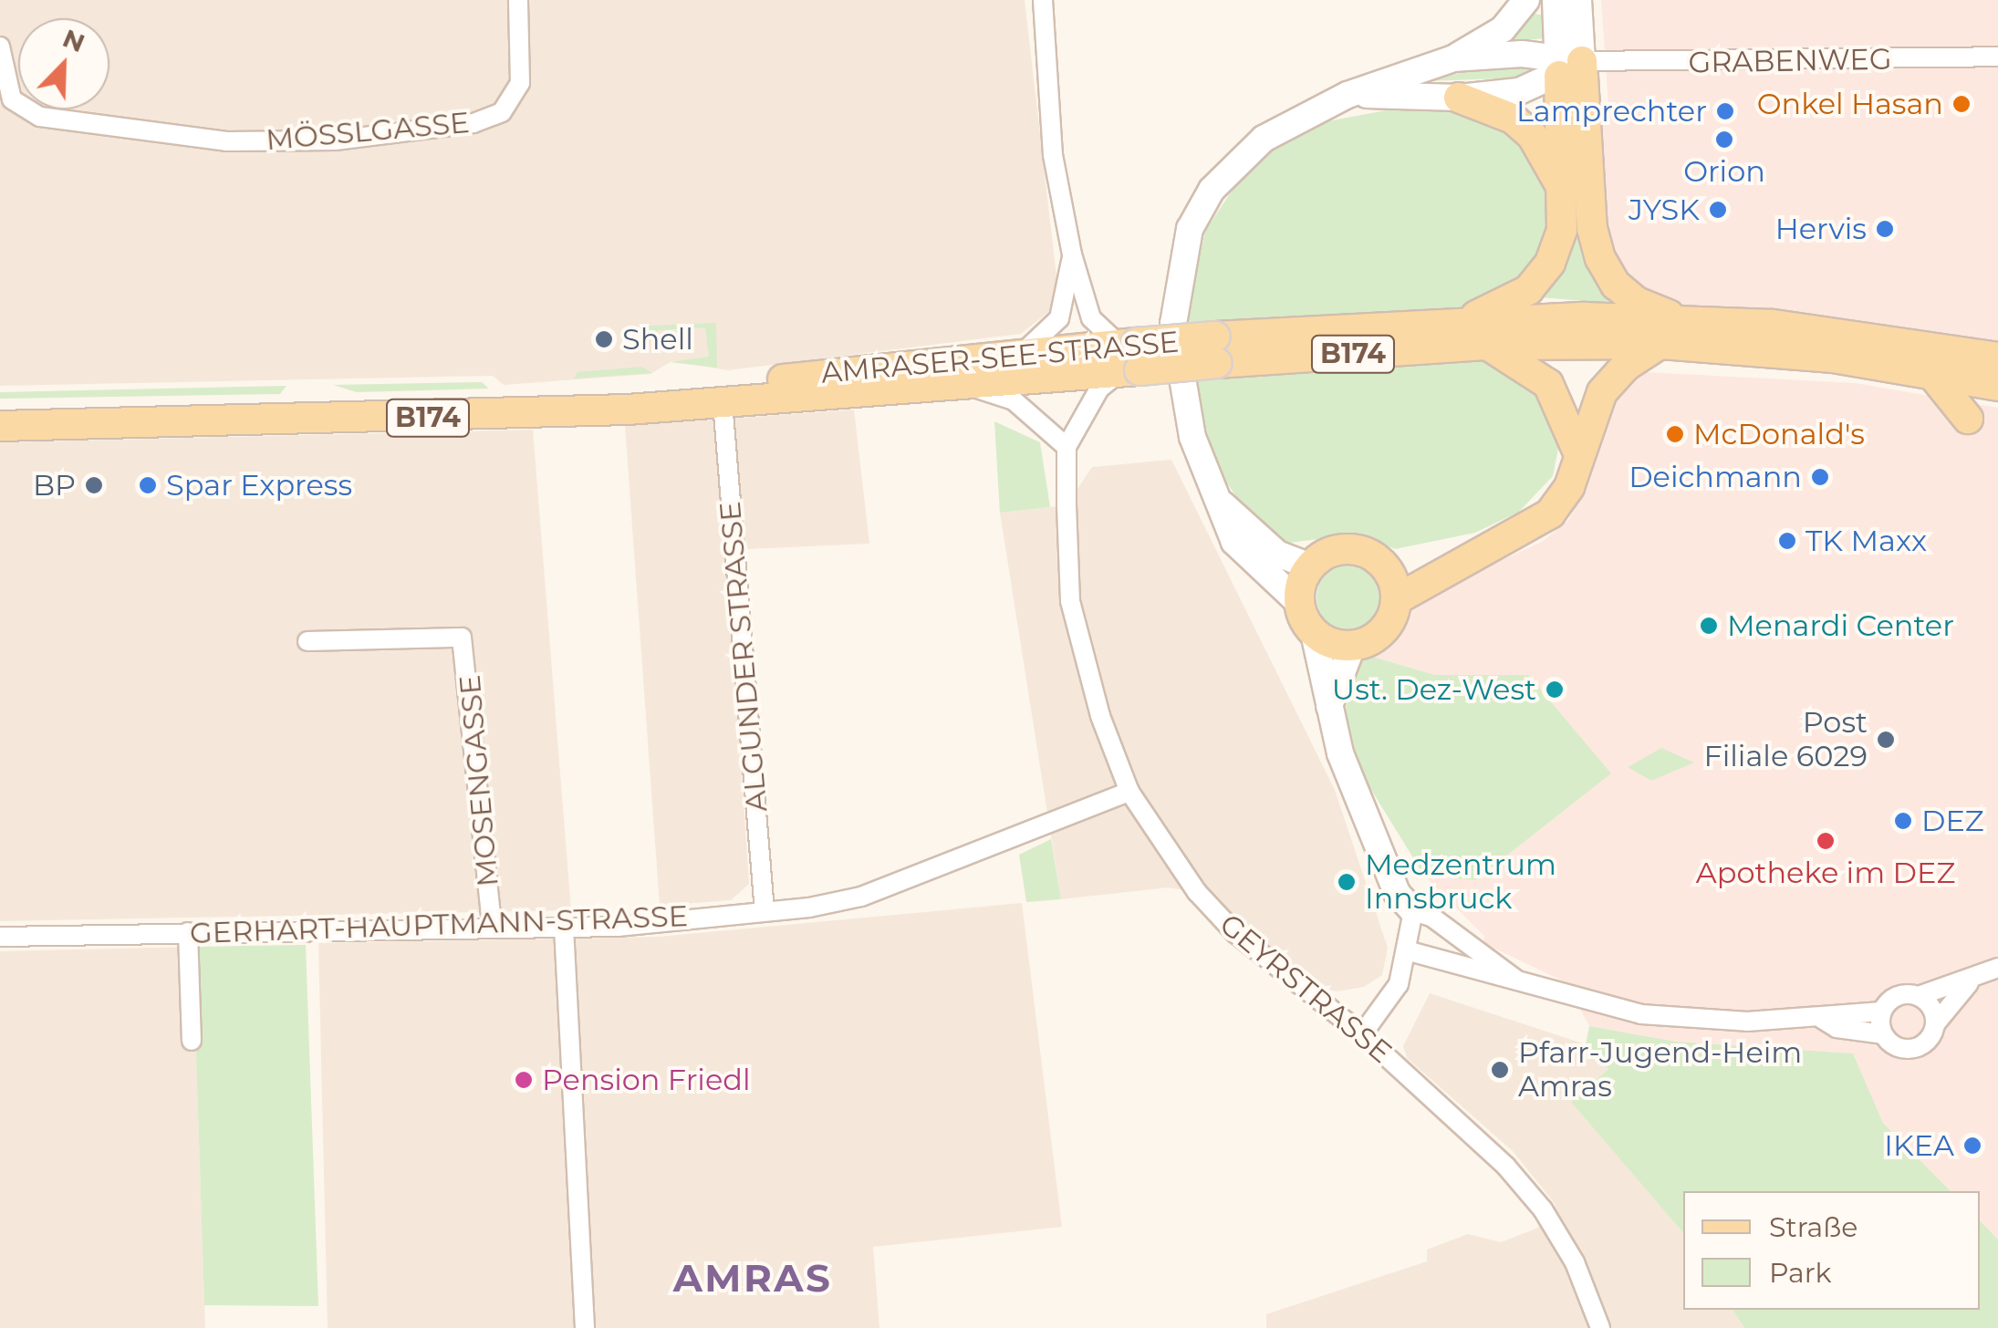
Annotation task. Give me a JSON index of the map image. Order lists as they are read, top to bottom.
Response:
{
  "streets": {
    "main road": ["B174", "AMRASER-SEE-STRASSE"],
    "street": [
      "GRABENWEG",
      "MÖSSLGASSE",
      "ALGUNDER STRASSE",
      "MOSENGASSE",
      "GERHART-HAUPTMANN-STRASSE",
      "GEYRSTRASSE"
    ]
  },
  "crossings": [
    ["AMRASER-SEE-STRASSE", "ALGUNDER STRASSE"],
    ["ALGUNDER STRASSE", "GERHART-HAUPTMANN-STRASSE"],
    ["MOSENGASSE", "GERHART-HAUPTMANN-STRASSE"],
    ["GERHART-HAUPTMANN-STRASSE", "GEYRSTRASSE"]
  ],
  "districts": ["AMRAS"],
  "places": [
    "Onkel Hasan",
    "Lamprechter",
    "Orion",
    "JYSK",
    "Hervis",
    "Shell",
    "McDonald's",
    "Deichmann",
    "BP",
    "Spar Express",
    "TK Maxx",
    "Menardi Center",
    "Ust. Dez-West",
    "Post Filiale 6029",
    "DEZ",
    "Apotheke im DEZ",
    "Medzentrum Innsbruck",
    "Pfarr-Jugend-Heim Amras",
    "Pension Friedl",
    "IKEA"
  ],
  "legend": ["Straße", "Park"],
  "north": "top right"
}
